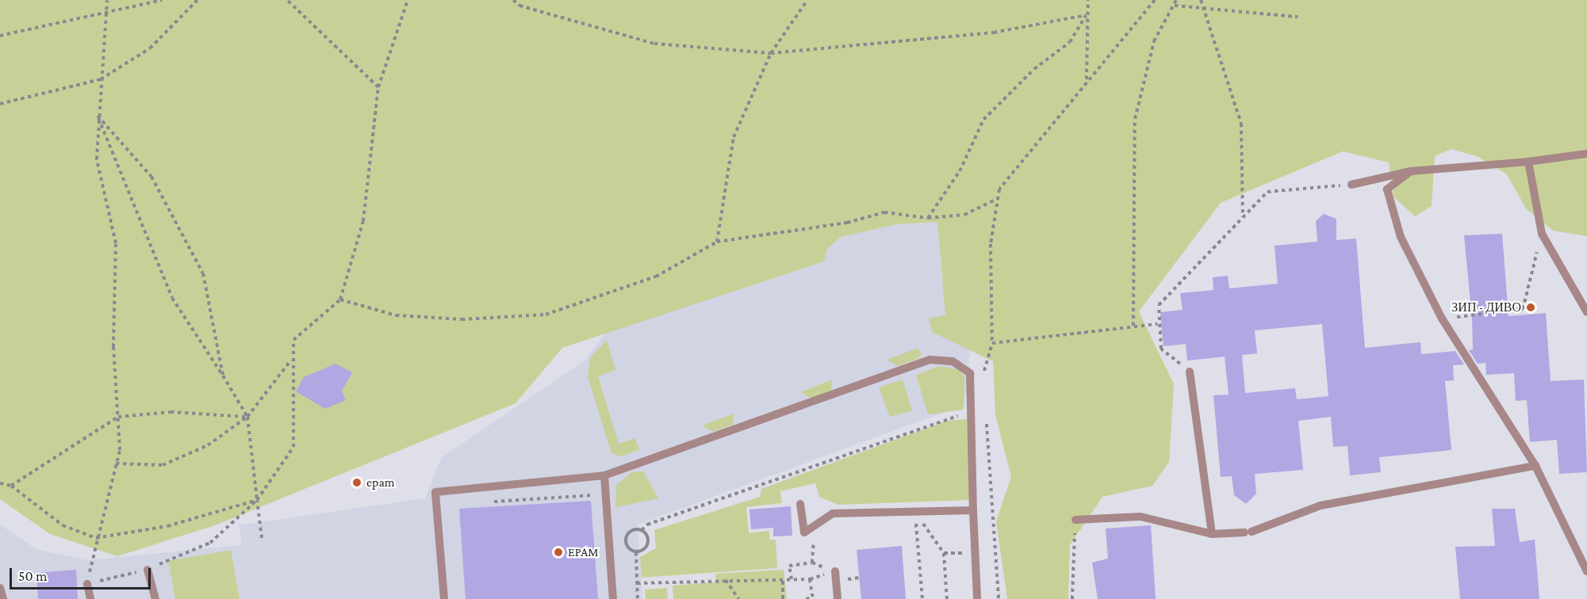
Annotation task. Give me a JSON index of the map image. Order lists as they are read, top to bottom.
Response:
{
  "places": ["ЗИП - ДИВО", "epam", "EPAM"],
  "scale_bar": "50 m"
}
